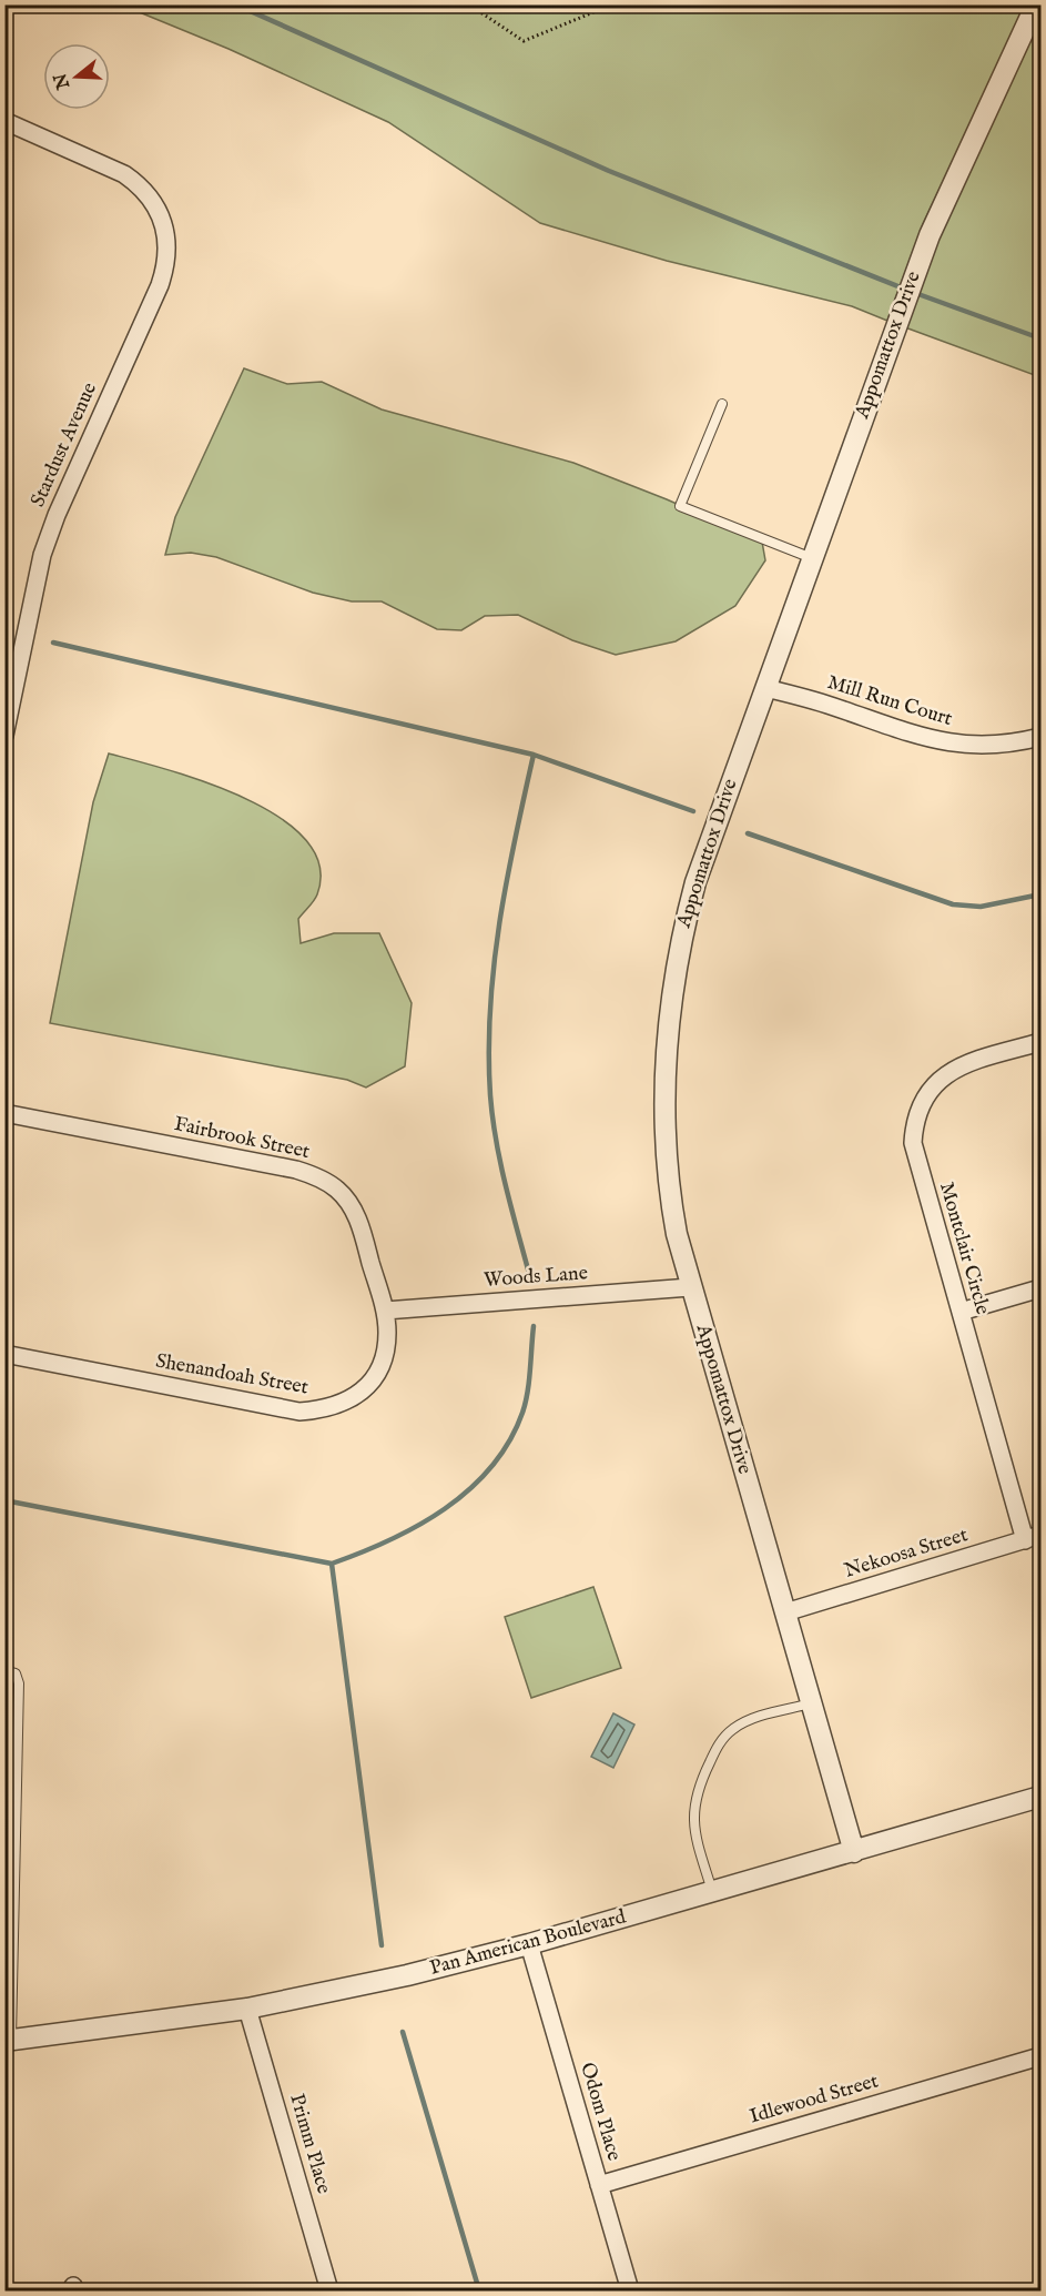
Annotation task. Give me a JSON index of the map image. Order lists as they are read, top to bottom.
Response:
{
  "streets": {
    "street": [
      "Appomattox Drive",
      "Stardust Avenue",
      "Mill Run Court",
      "Fairbrook Street",
      "Montclair Circle",
      "Woods Lane",
      "Shenandoah Street",
      "Nekoosa Street",
      "Pan American Boulevard",
      "Idlewood Street",
      "Odom Place",
      "Primm Place"
    ]
  },
  "crossings": [
    ["Appomattox Drive", "Mill Run Court"],
    ["Appomattox Drive", "Woods Lane"],
    ["Appomattox Drive", "Nekoosa Street"],
    ["Appomattox Drive", "Pan American Boulevard"],
    ["Fairbrook Street", "Woods Lane"],
    ["Fairbrook Street", "Shenandoah Street"],
    ["Montclair Circle", "Nekoosa Street"],
    ["Woods Lane", "Shenandoah Street"],
    ["Pan American Boulevard", "Odom Place"],
    ["Pan American Boulevard", "Primm Place"],
    ["Idlewood Street", "Odom Place"]
  ],
  "north": "left"
}
